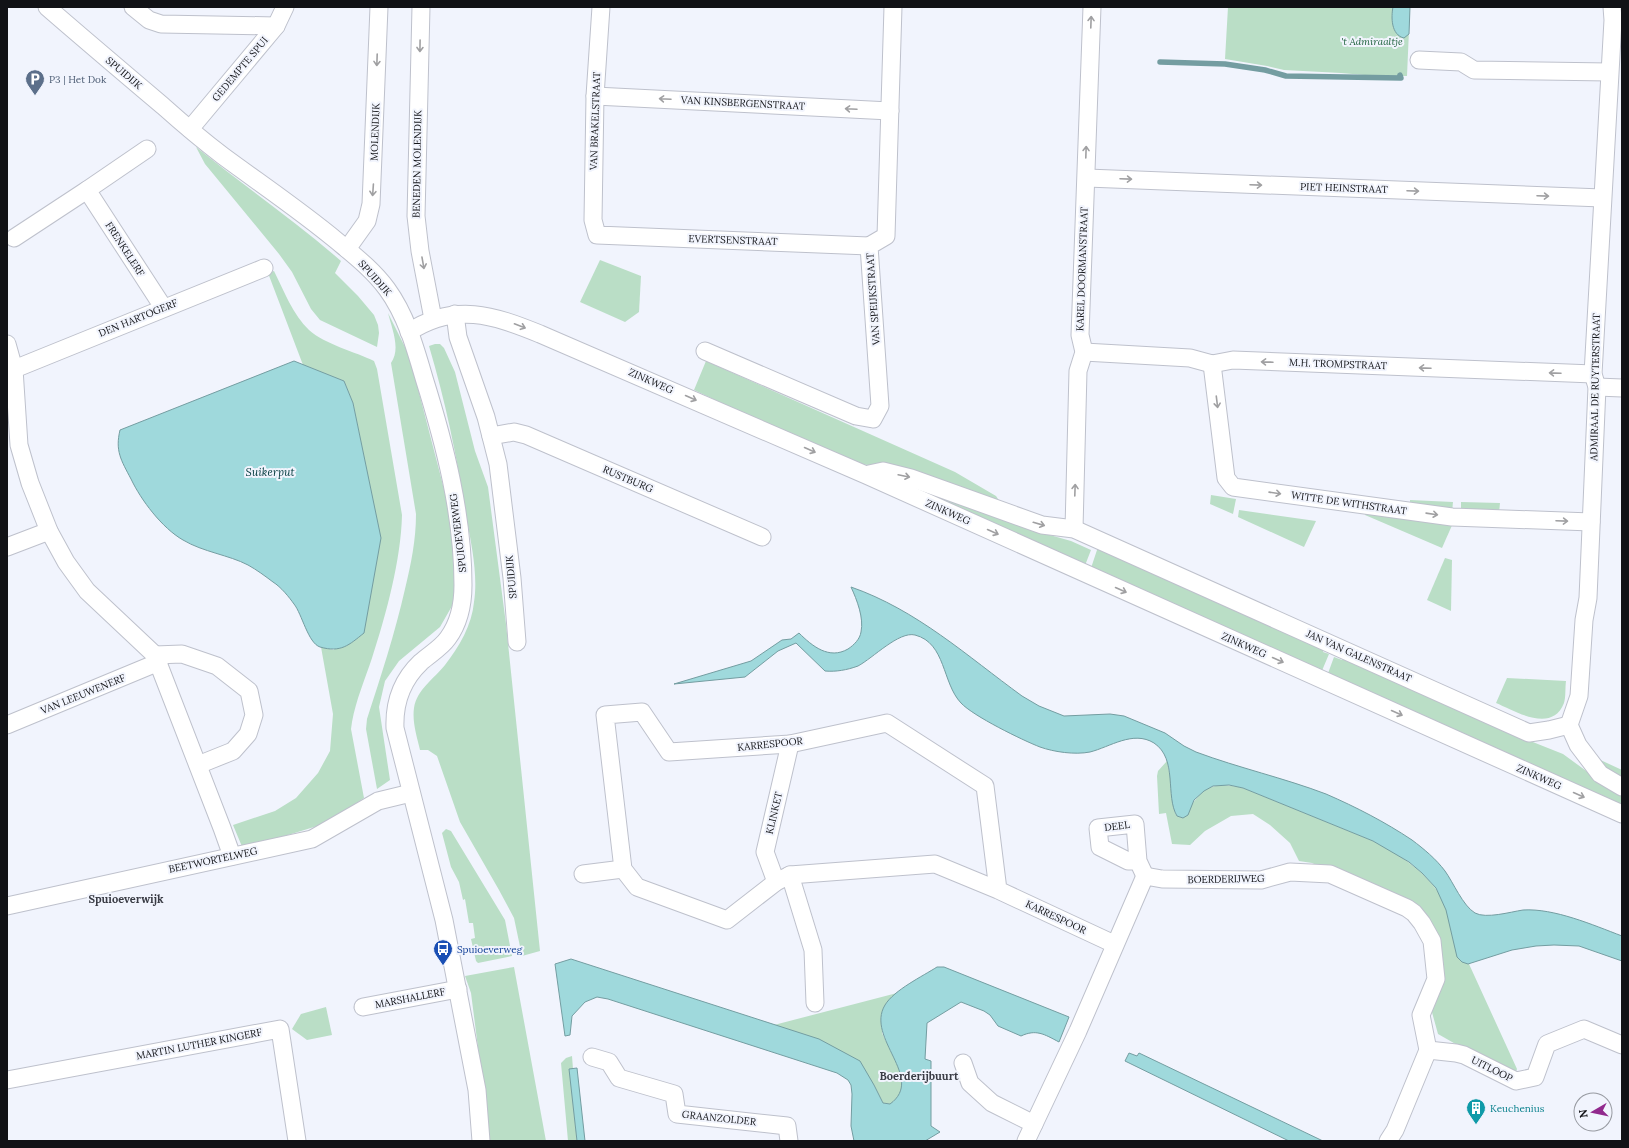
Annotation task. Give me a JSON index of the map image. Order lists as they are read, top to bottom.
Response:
{
  "streets": {
    "street": [
      "GEDEMPTE SPUI",
      "SPUIDIJK",
      "VAN KINSBERGENSTRAAT",
      "VAN BRAKELSTRAAT",
      "MOLENDIJK",
      "BENEDEN MOLENDIJK",
      "PIET HEINSTRAAT",
      "EVERTSENSTRAAT",
      "FRENKELERF",
      "KAREL DOORMANSTRAAT",
      "VAN SPEIJKSTRAAT",
      "DEN HARTOGERF",
      "M.H. TROMPSTRAAT",
      "ZINKWEG",
      "ADMIRAAL DE RUYTERSTRAAT",
      "RUSTBURG",
      "WITTE DE WITHSTRAAT",
      "SPUIOEVERWEG",
      "JAN VAN GALENSTRAAT",
      "VAN LEEUWENERF",
      "KARRESPOOR",
      "KLINKET",
      "BEETWORTELWEG",
      "BOERDERIJWEG",
      "MARSHALLERF",
      "MARTIN LUTHER KINGERF",
      "UITLOOP",
      "GRAANZOLDER"
    ]
  },
  "crossings": [
    ["GEDEMPTE SPUI", "SPUIDIJK"],
    ["SPUIDIJK", "MOLENDIJK"],
    ["SPUIDIJK", "ZINKWEG"],
    ["SPUIDIJK", "RUSTBURG"],
    ["SPUIDIJK", "SPUIOEVERWEG"],
    ["VAN KINSBERGENSTRAAT", "VAN BRAKELSTRAAT"],
    ["VAN KINSBERGENSTRAAT", "VAN SPEIJKSTRAAT"],
    ["VAN BRAKELSTRAAT", "EVERTSENSTRAAT"],
    ["PIET HEINSTRAAT", "KAREL DOORMANSTRAAT"],
    ["PIET HEINSTRAAT", "ADMIRAAL DE RUYTERSTRAAT"],
    ["EVERTSENSTRAAT", "VAN SPEIJKSTRAAT"],
    ["FRENKELERF", "DEN HARTOGERF"],
    ["KAREL DOORMANSTRAAT", "M.H. TROMPSTRAAT"],
    ["KAREL DOORMANSTRAAT", "ZINKWEG"],
    ["KAREL DOORMANSTRAAT", "JAN VAN GALENSTRAAT"],
    ["M.H. TROMPSTRAAT", "ADMIRAAL DE RUYTERSTRAAT"],
    ["M.H. TROMPSTRAAT", "WITTE DE WITHSTRAAT"],
    ["ZINKWEG", "JAN VAN GALENSTRAAT"],
    ["ADMIRAAL DE RUYTERSTRAAT", "WITTE DE WITHSTRAAT"],
    ["ADMIRAAL DE RUYTERSTRAAT", "JAN VAN GALENSTRAAT"],
    ["SPUIOEVERWEG", "BEETWORTELWEG"],
    ["SPUIOEVERWEG", "MARSHALLERF"],
    ["KARRESPOOR", "KLINKET"],
    ["BOERDERIJWEG", "UITLOOP"]
  ],
  "one_way": [
    "VAN KINSBERGENSTRAAT",
    "MOLENDIJK",
    "BENEDEN MOLENDIJK",
    "KAREL DOORMANSTRAAT",
    "M.H. TROMPSTRAAT",
    "ZINKWEG",
    "WITTE DE WITHSTRAAT"
  ],
  "districts": ["Spuioeverwijk", "Boerderijbuurt"],
  "water": ["Suikerput"],
  "parks": ["'t Admiraaltje"],
  "places": {
    "parking": ["P3 | Het Dok"],
    "bus stop": ["Spuioeverweg"],
    "building": ["Keuchenius"]
  },
  "north": "left"
}
